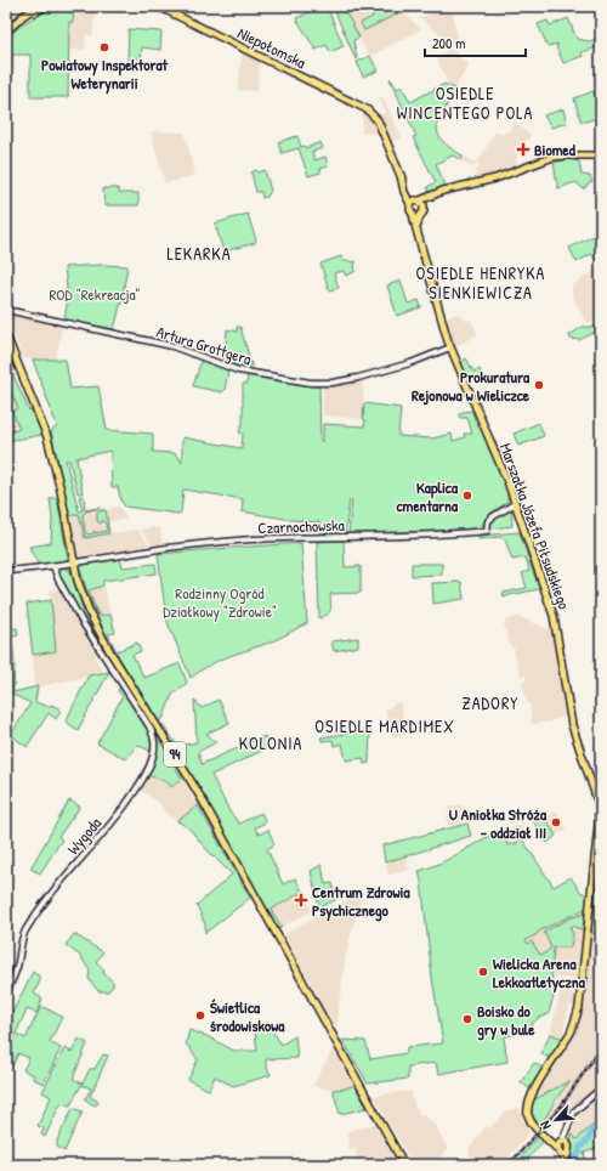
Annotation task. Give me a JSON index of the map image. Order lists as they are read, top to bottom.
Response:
{
  "streets": {
    "main road": ["Niepołomska", "Marszałka Józefa Piłsudskiego", "94"],
    "street": ["Artura Grottgera", "Czarnochowska", "Wygoda"]
  },
  "crossings": [
    ["Niepołomska", "Marszałka Józefa Piłsudskiego"],
    ["Artura Grottgera", "Marszałka Józefa Piłsudskiego"],
    ["Czarnochowska", "Marszałka Józefa Piłsudskiego"],
    ["Czarnochowska", "94"]
  ],
  "districts": [
    "OSIEDLE WINCENTEGO POLA",
    "LEKARKA",
    "OSIEDLE HENRYKA SIENKIEWICZA",
    "ZADORY",
    "OSIEDLE MARDIMEX",
    "KOLONIA"
  ],
  "parks": ["ROD \"Rekreacja\"", "Rodzinny Ogród Działkowy \"Zdrowie\""],
  "places": {
    "other": [
      "Powiatowy Inspektorat Weterynarii",
      "Prokuratura Rejonowa w Wieliczce",
      "Kaplica cmentarna",
      "U Aniołka Stróża - oddział III",
      "Wielicka Arena Lekkoatletyczna",
      "Świetlica środowiskowa",
      "Boisko do gry w bule"
    ],
    "health": ["Biomed", "Centrum Zdrowia Psychicznego"]
  },
  "scale_bar": "200 m",
  "north": "bottom left"
}
